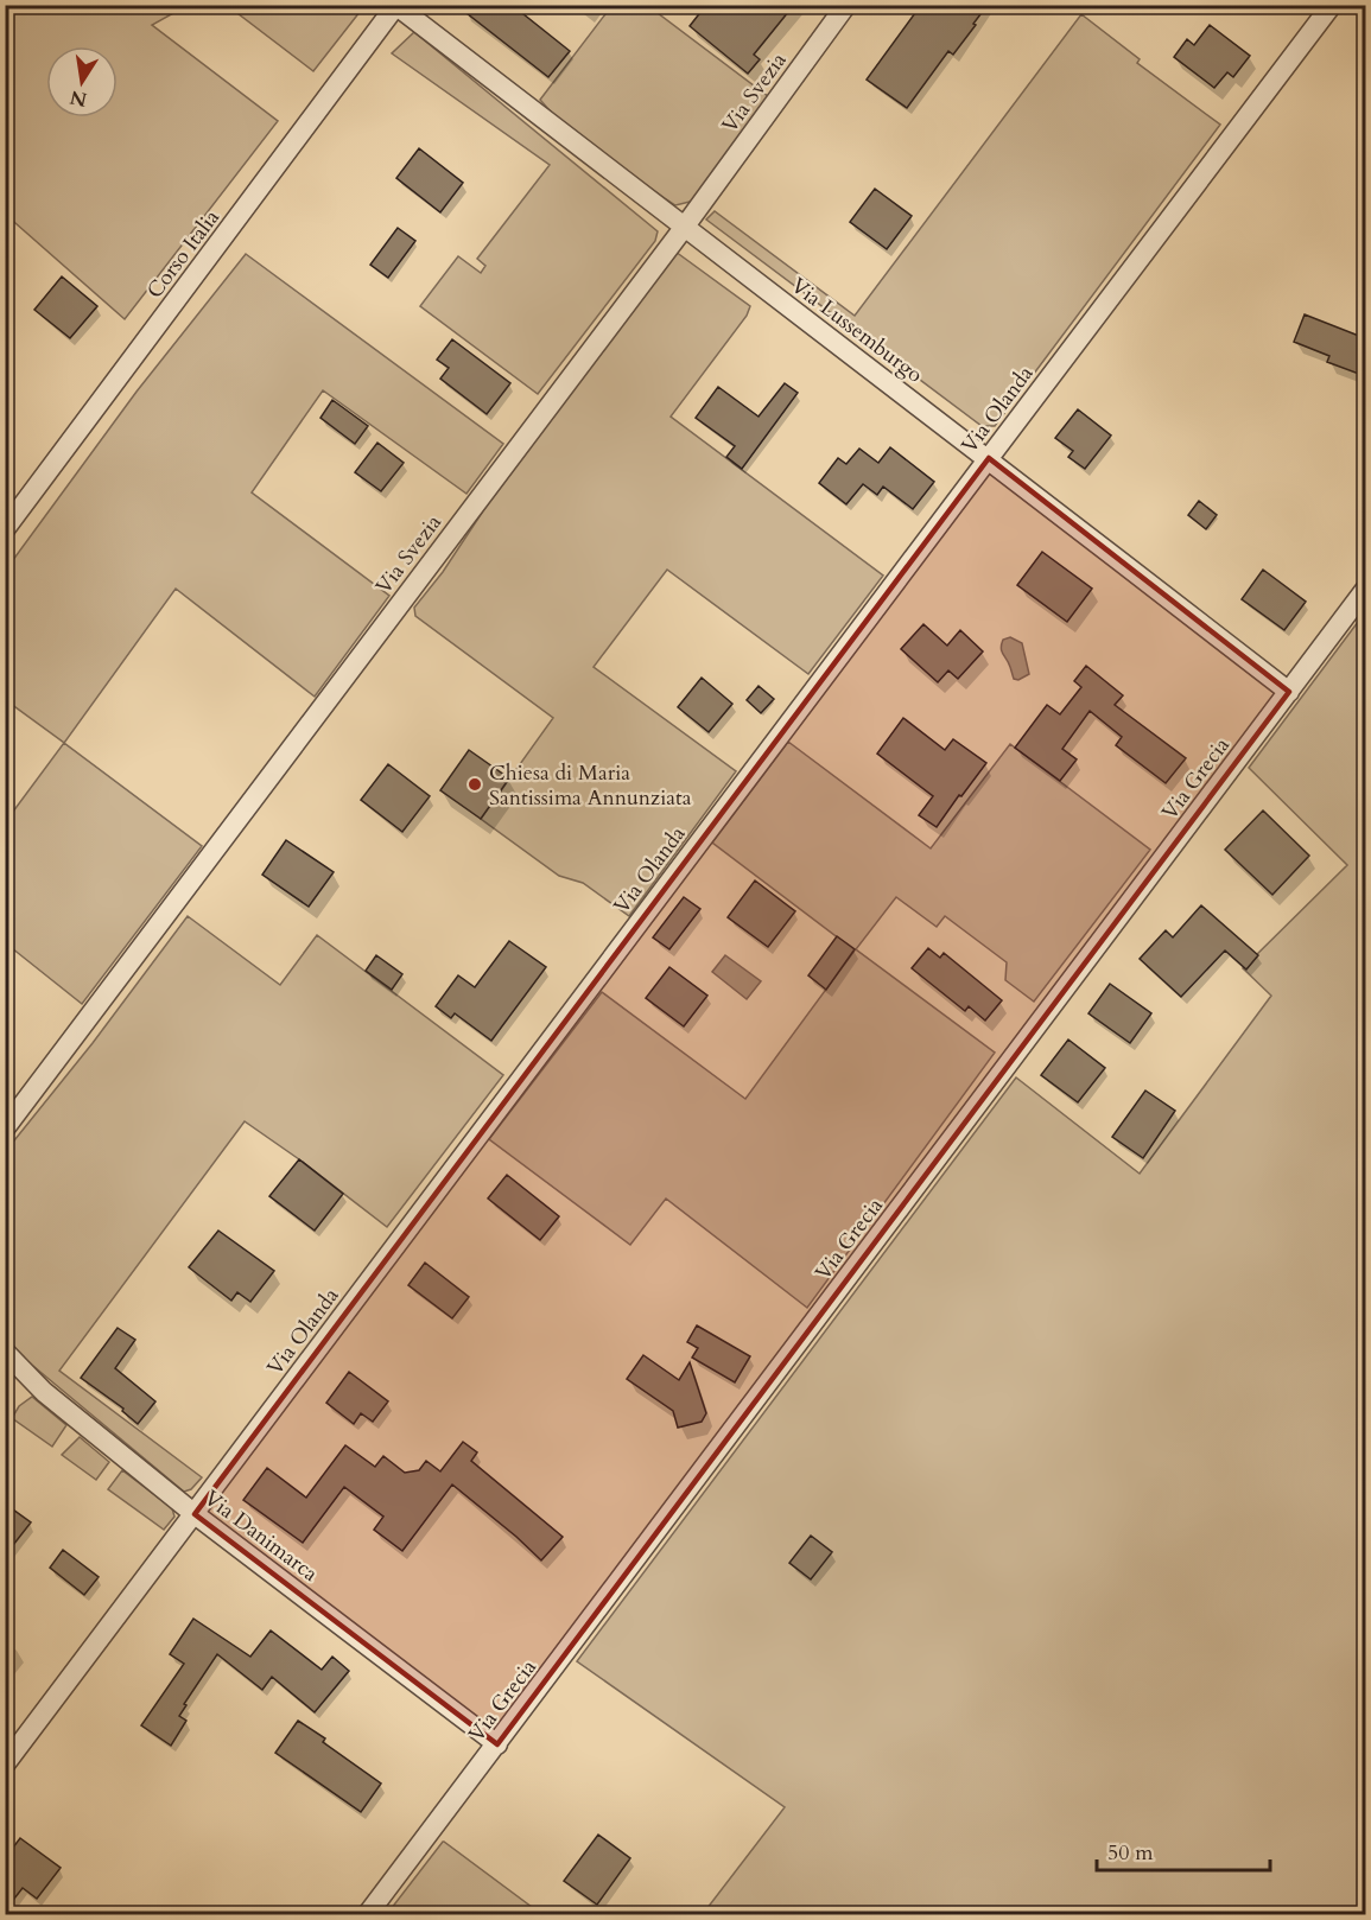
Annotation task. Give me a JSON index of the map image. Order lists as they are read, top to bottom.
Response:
{
  "streets": {
    "street": [
      "Via Svezia",
      "Corso Italia",
      "Via Lussemburgo",
      "Via Olanda",
      "Via Grecia",
      "Via Danimarca"
    ]
  },
  "crossings": [
    ["Via Svezia", "Via Lussemburgo"],
    ["Corso Italia", "Via Lussemburgo"],
    ["Via Lussemburgo", "Via Olanda"],
    ["Via Lussemburgo", "Via Grecia"],
    ["Via Olanda", "Via Danimarca"],
    ["Via Grecia", "Via Danimarca"]
  ],
  "places": ["Chiesa di Maria Santissima Annunziata"],
  "scale_bar": "50 m",
  "north": "bottom"
}
